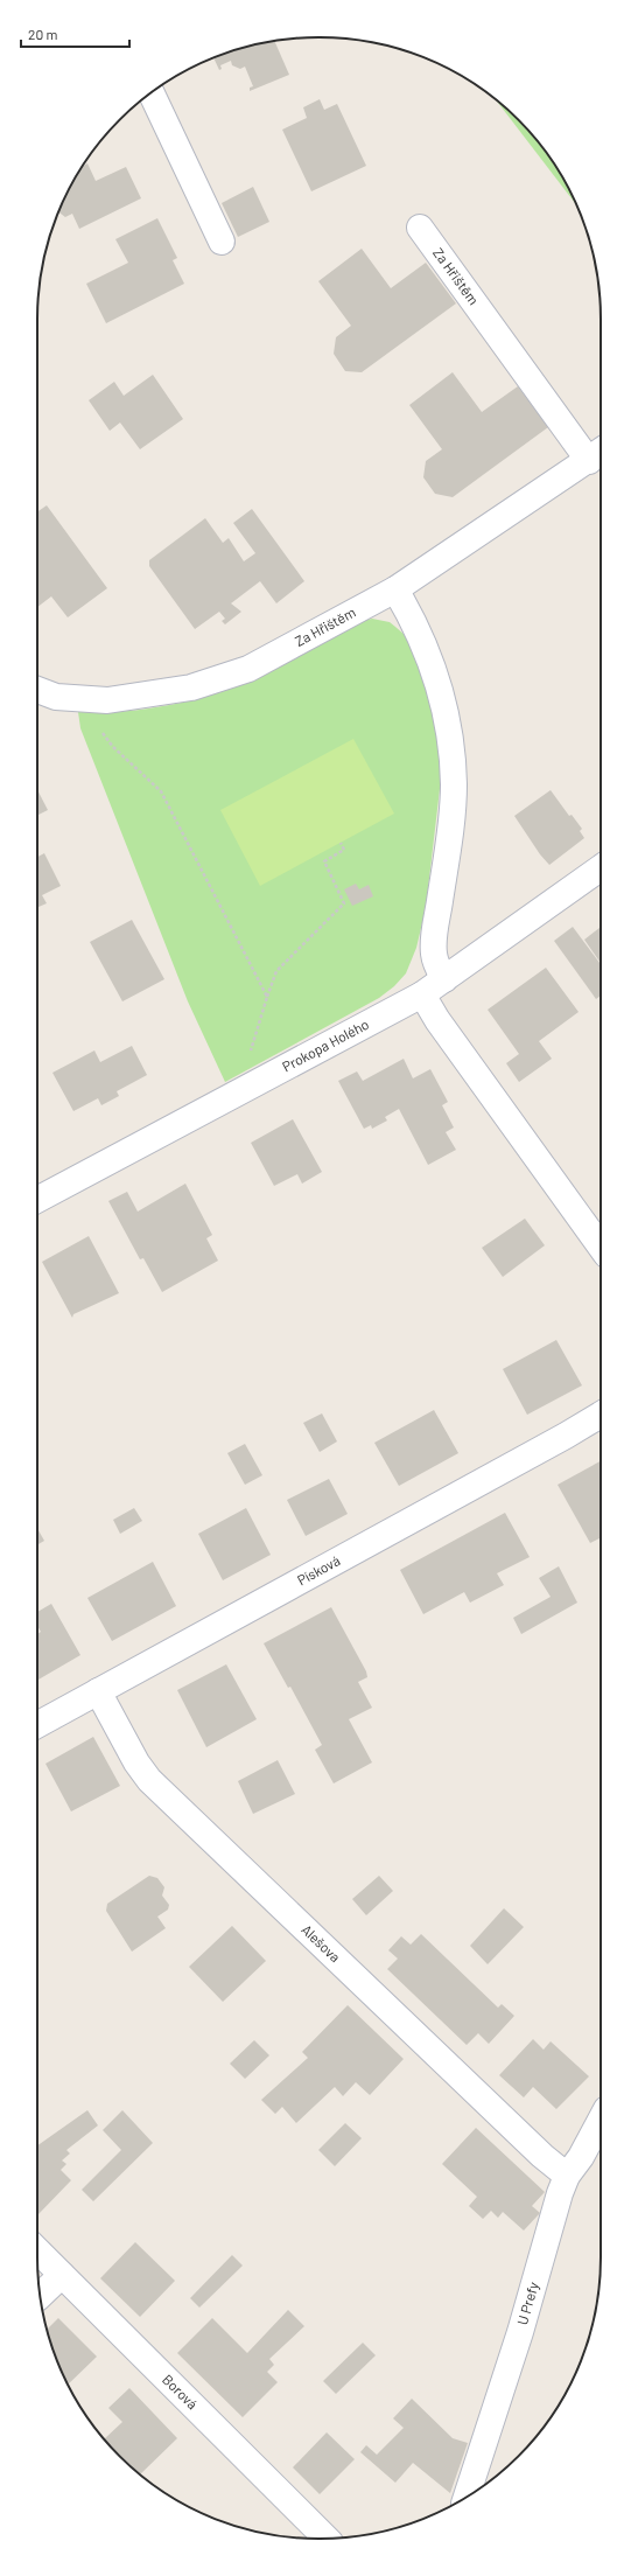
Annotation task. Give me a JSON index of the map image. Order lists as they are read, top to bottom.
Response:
{
  "streets": {
    "street": [
      "Za Hřištěm",
      "Prokopa Holého",
      "Písková",
      "Alešova",
      "U Prefy",
      "Borová"
    ]
  },
  "crossings": [
    ["Písková", "Alešova"],
    ["Alešova", "U Prefy"]
  ],
  "scale_bar": "20 m"
}
